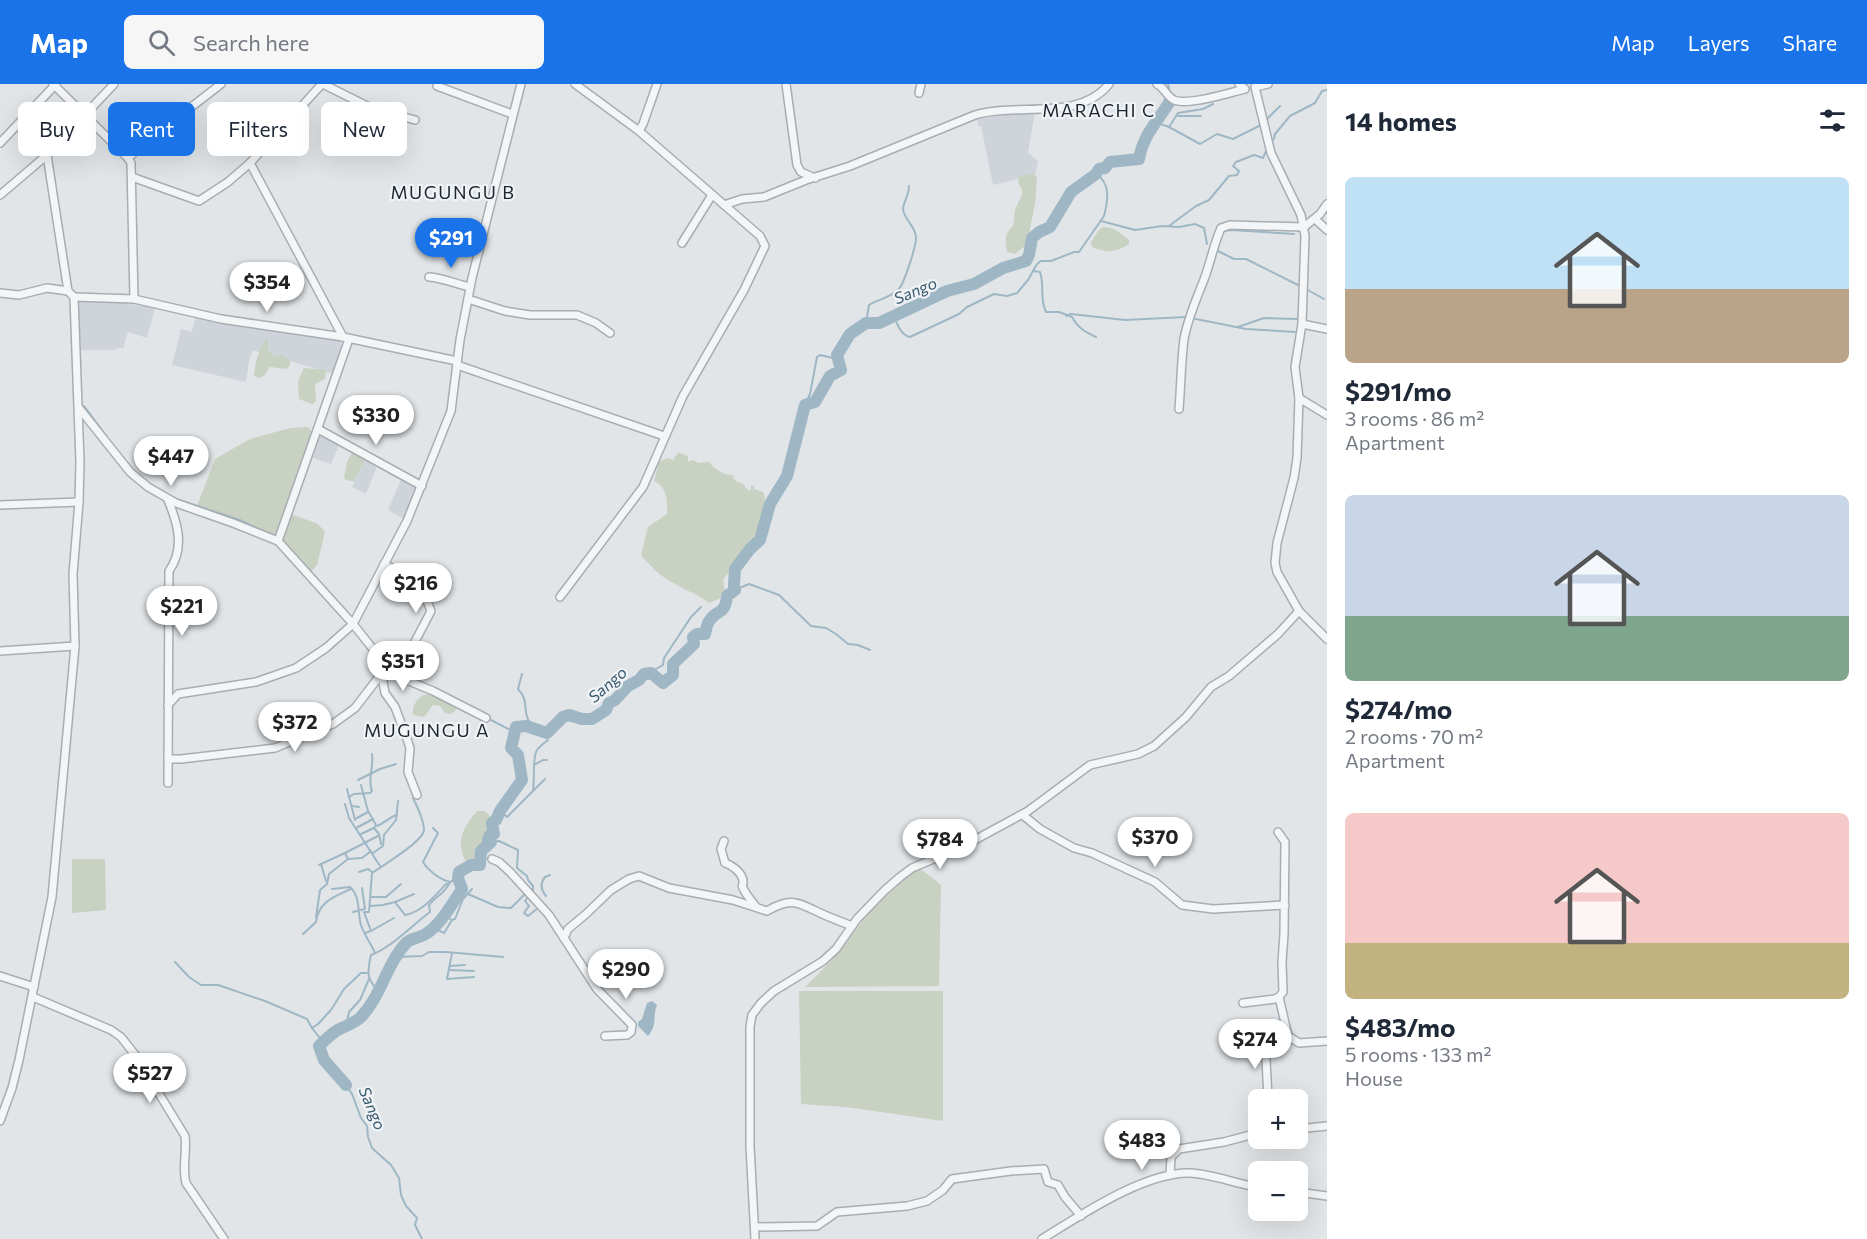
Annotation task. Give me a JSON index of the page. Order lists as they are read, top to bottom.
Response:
{
  "districts": ["MARACHI C", "MUGUNGU B", "MUGUNGU A"],
  "water": ["Sango"],
  "page": {
    "header": "Map",
    "search": "Search here",
    "nav": ["Map", "Layers", "Share"],
    "heading": "14 homes",
    "chip": [
      "Buy",
      "Rent",
      "Filters",
      "New"
    ],
    "list": [
      {
        "name": "$291/mo",
        "note": "3 rooms · 86 m² · Apartment"
      },
      {
        "name": "$274/mo",
        "note": "2 rooms · 70 m² · Apartment"
      },
      {
        "name": "$483/mo",
        "note": "5 rooms · 133 m² · House"
      }
    ],
    "price": [
      "$291",
      "$354",
      "$330",
      "$447",
      "$216",
      "$221",
      "$351",
      "$372",
      "$370",
      "$784",
      "$290",
      "$274",
      "$527",
      "$483"
    ],
    "map_buttons": ["+", "−"]
  }
}
